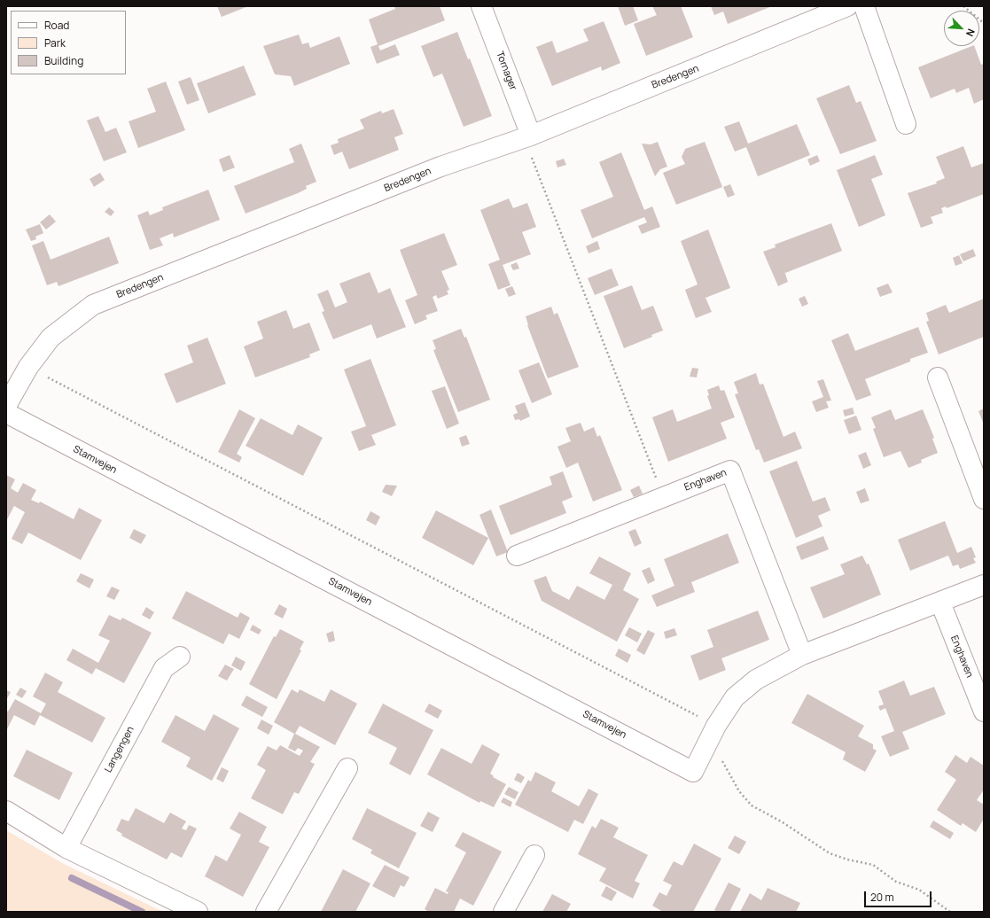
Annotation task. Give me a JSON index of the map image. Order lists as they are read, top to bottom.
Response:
{
  "streets": {
    "street": [
      "Tornager",
      "Bredengen",
      "Stamvejen",
      "Enghaven",
      "Langengen"
    ]
  },
  "crossings": [
    ["Tornager", "Bredengen"]
  ],
  "legend": ["Road", "Park", "Building"],
  "scale_bar": "20 m",
  "north": "bottom right"
}
